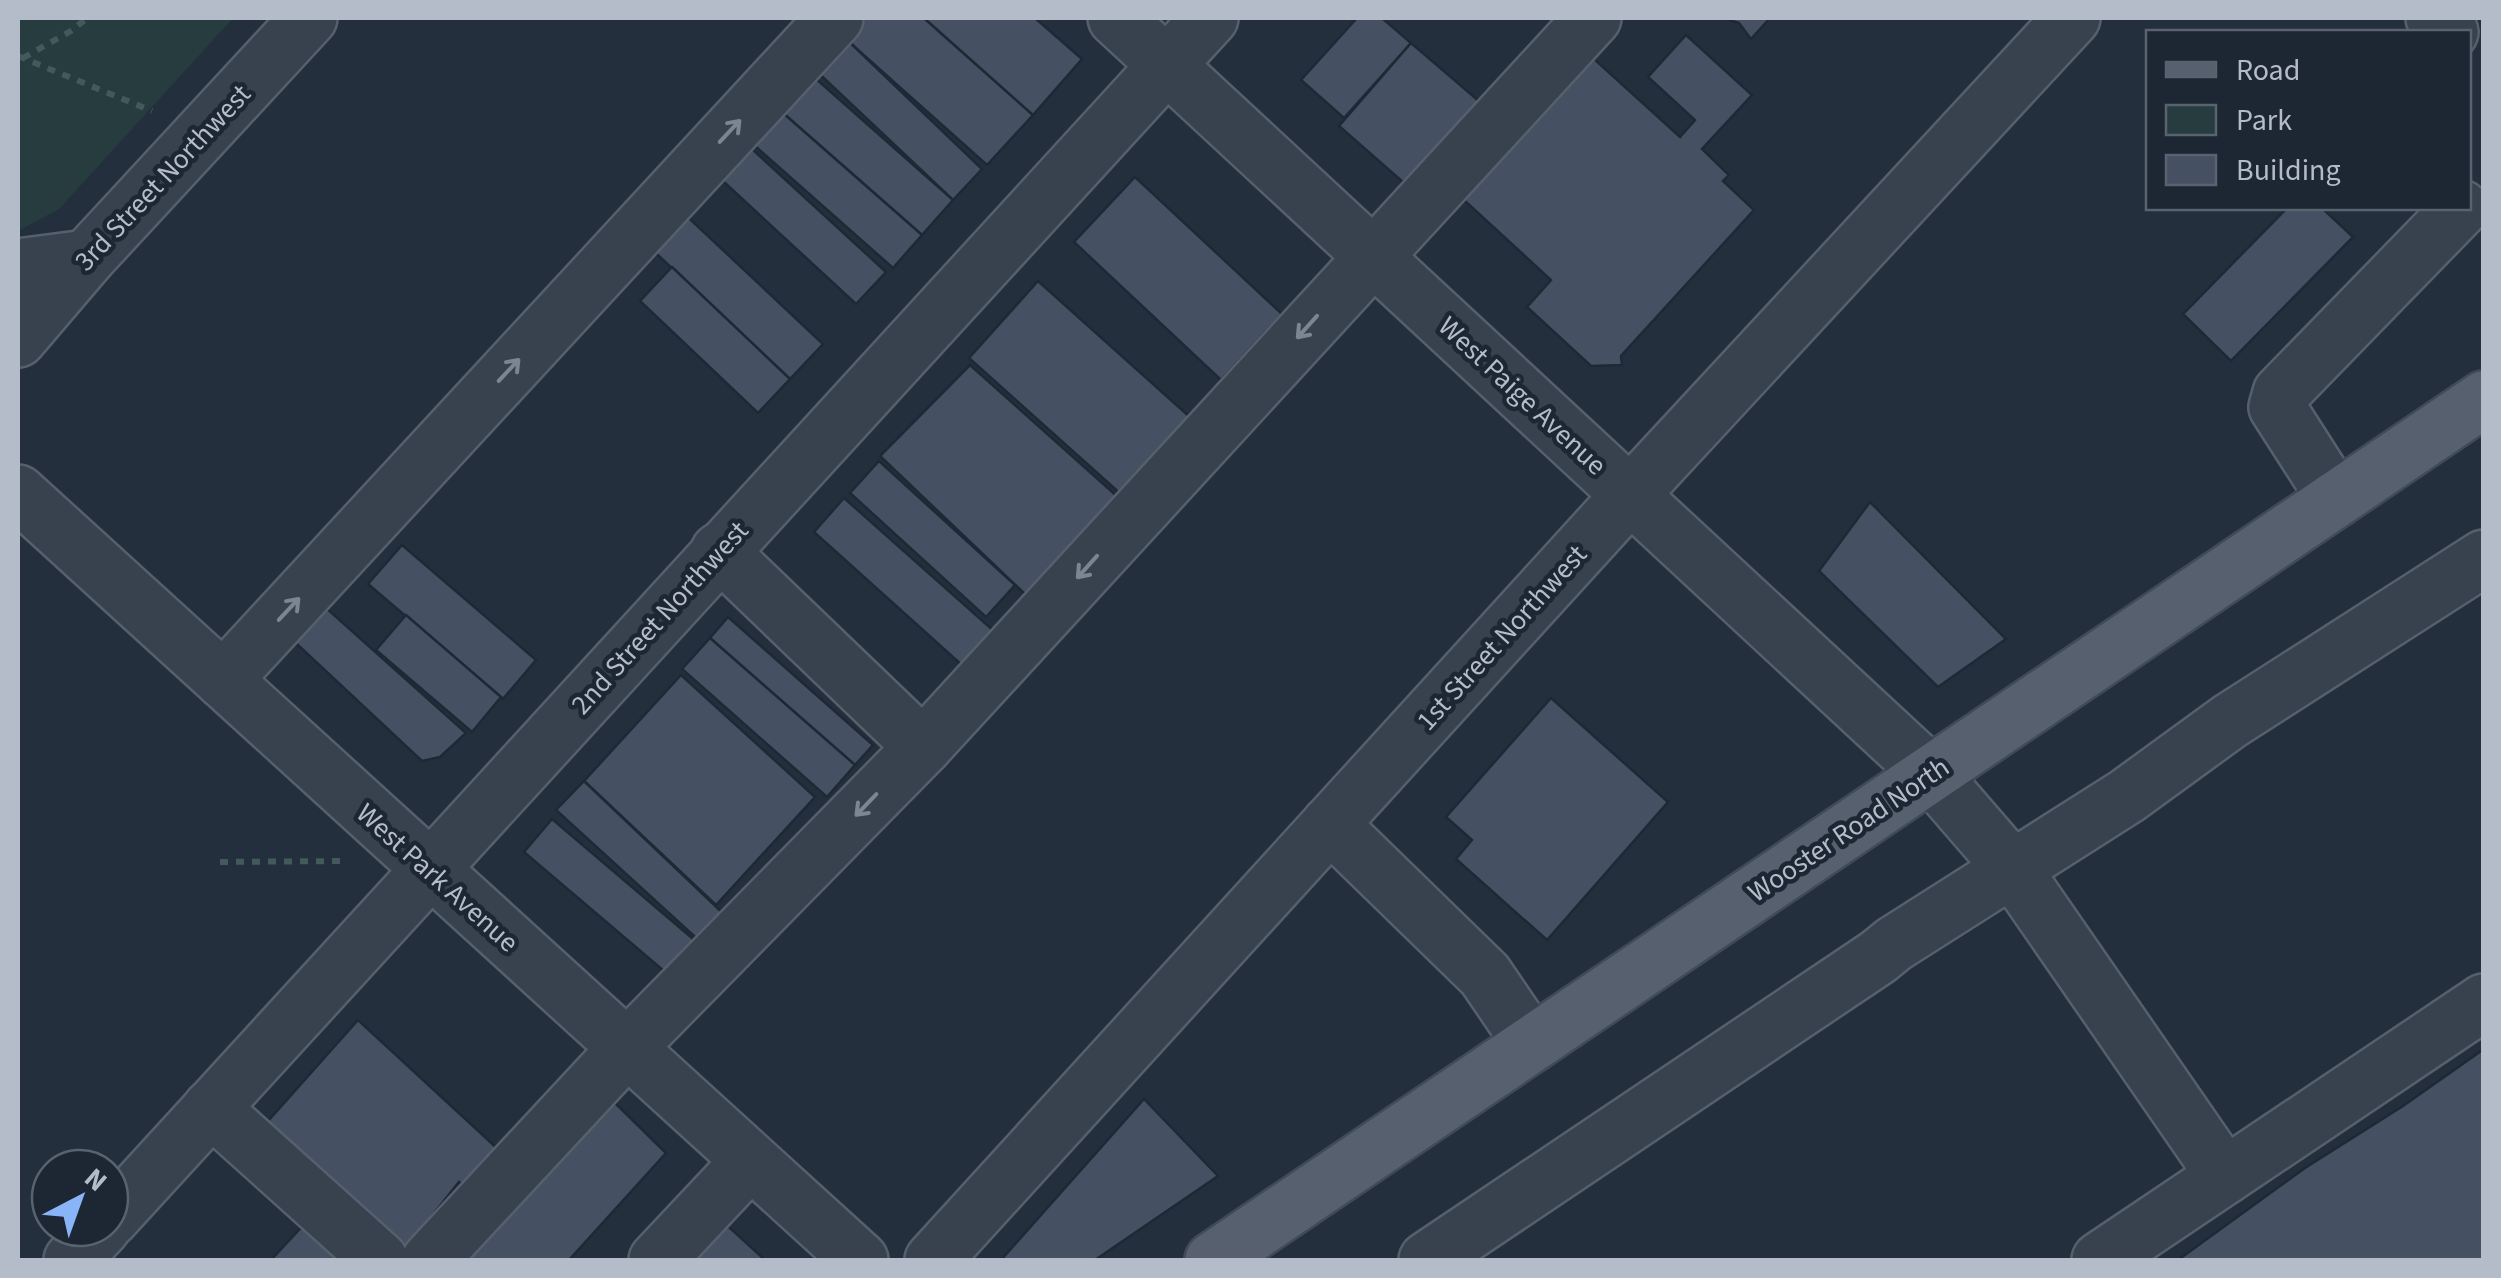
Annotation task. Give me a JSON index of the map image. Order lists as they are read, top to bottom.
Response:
{
  "streets": {
    "main road": ["Wooster Road North"],
    "street": [
      "3rd Street Northwest",
      "West Paige Avenue",
      "2nd Street Northwest",
      "1st Street Northwest",
      "West Park Avenue"
    ]
  },
  "crossings": [
    ["West Paige Avenue", "2nd Street Northwest"],
    ["West Paige Avenue", "1st Street Northwest"],
    ["West Paige Avenue", "Wooster Road North"],
    ["2nd Street Northwest", "West Park Avenue"]
  ],
  "legend": ["Road", "Park", "Building"],
  "north": "top right"
}
